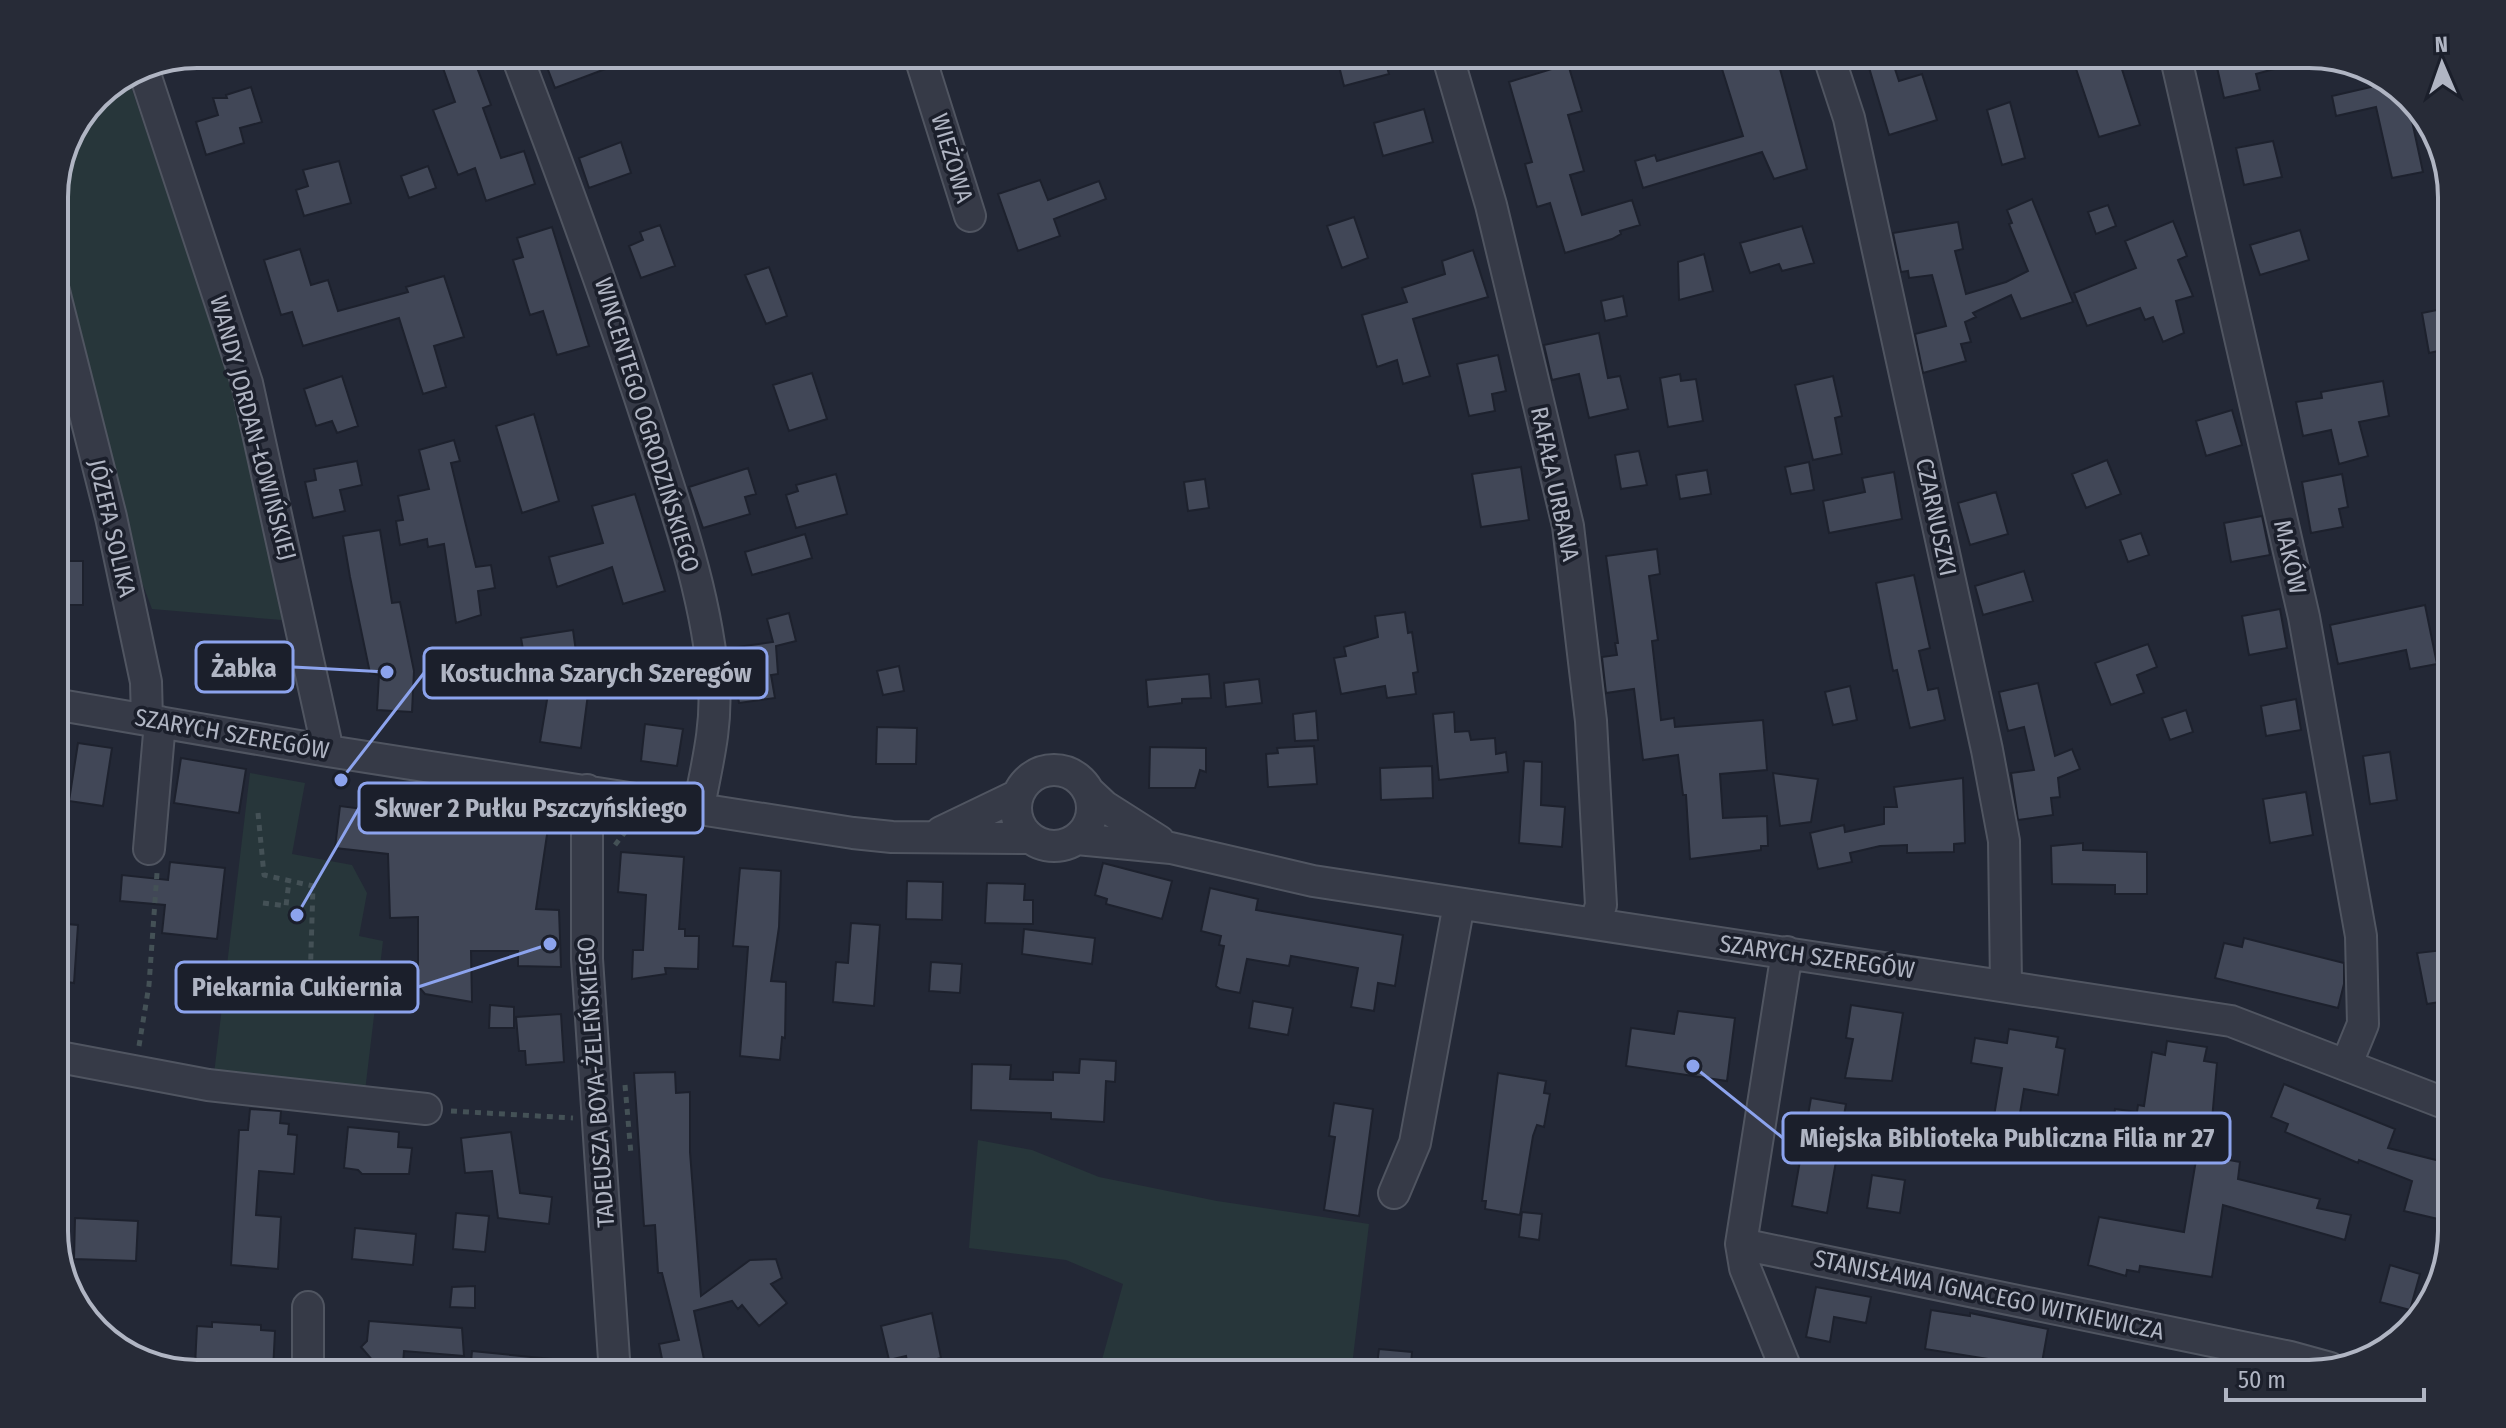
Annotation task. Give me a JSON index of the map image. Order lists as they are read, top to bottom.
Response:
{
  "streets": {
    "street": [
      "WIEŻOWA",
      "WINCENTEGO OGRODZIŃSKIEGO",
      "WANDY JORDAN-ŁOWIŃSKIEJ",
      "RAFAŁA URBANA",
      "CZARNUSZKI",
      "JÓZEFA SOLIKA",
      "MAKÓW",
      "SZARYCH SZEREGÓW",
      "TADEUSZA BOYA-ŻELEŃSKIEGO",
      "STANISŁAWA IGNACEGO WITKIEWICZA"
    ]
  },
  "crossings": [
    ["WINCENTEGO OGRODZIŃSKIEGO", "SZARYCH SZEREGÓW"],
    ["WANDY JORDAN-ŁOWIŃSKIEJ", "SZARYCH SZEREGÓW"],
    ["RAFAŁA URBANA", "SZARYCH SZEREGÓW"],
    ["CZARNUSZKI", "SZARYCH SZEREGÓW"],
    ["JÓZEFA SOLIKA", "SZARYCH SZEREGÓW"],
    ["MAKÓW", "SZARYCH SZEREGÓW"],
    ["SZARYCH SZEREGÓW", "TADEUSZA BOYA-ŻELEŃSKIEGO"]
  ],
  "places": [
    "Żabka",
    "Kostuchna Szarych Szeregów",
    "Skwer 2 Pułku Pszczyńskiego",
    "Piekarnia Cukiernia",
    "Miejska Biblioteka Publiczna Filia nr 27"
  ],
  "scale_bar": "50 m",
  "north": "top"
}
